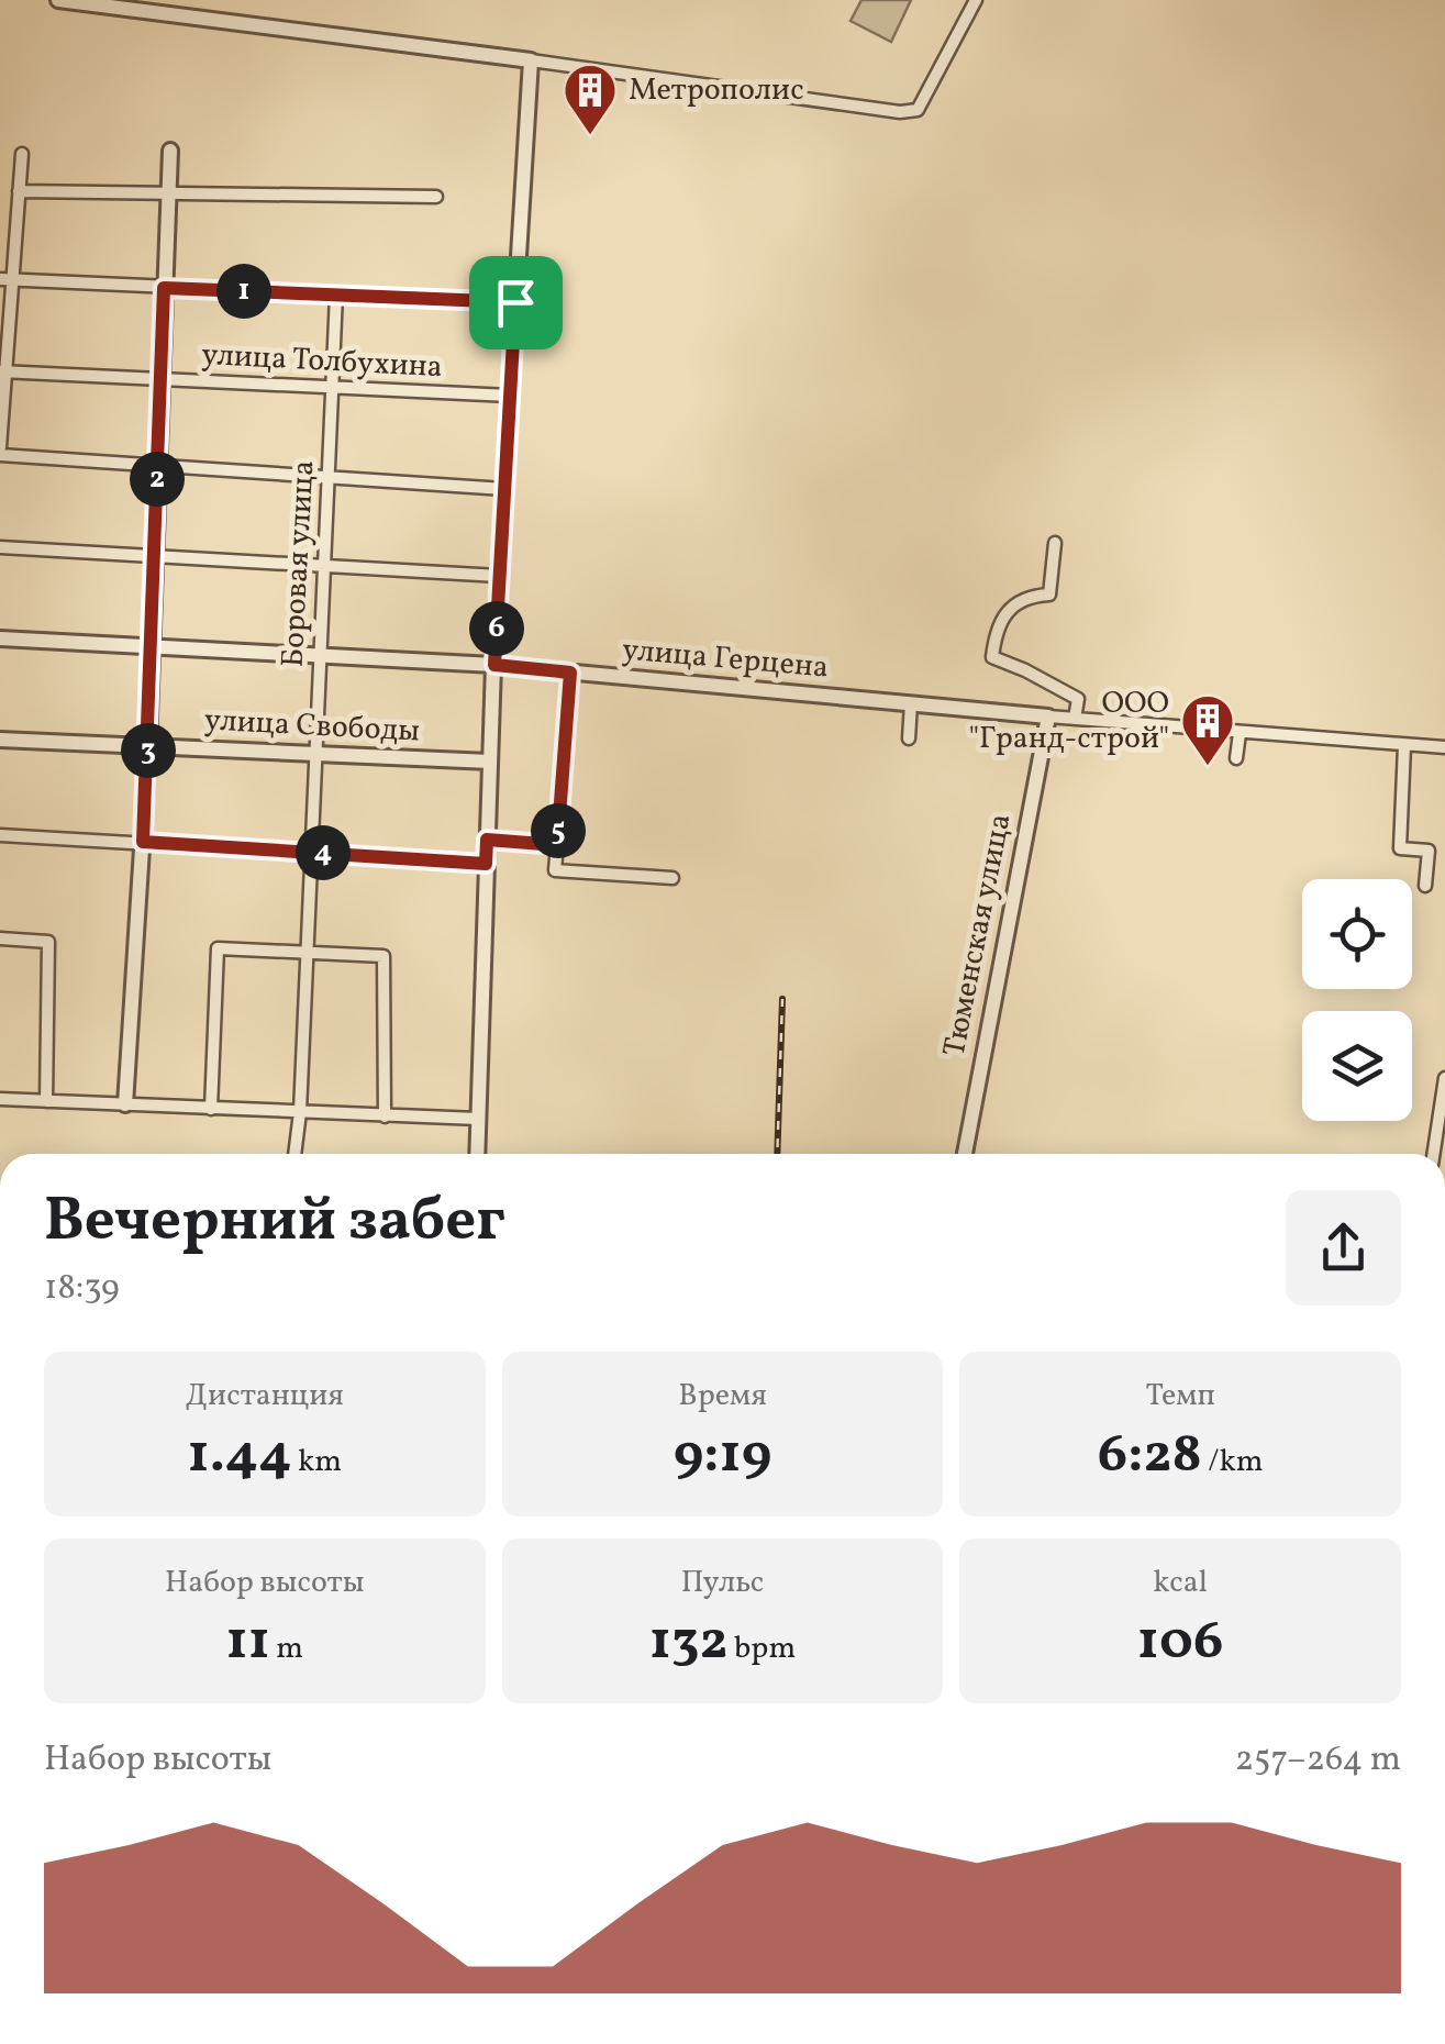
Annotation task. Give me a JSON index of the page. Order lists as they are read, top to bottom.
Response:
{
  "streets": {
    "street": [
      "улица Толбухина",
      "Боровая улица",
      "улица Герцена",
      "улица Свободы",
      "Тюменская улица"
    ]
  },
  "crossings": [
    ["улица Толбухина", "Боровая улица"],
    ["Боровая улица", "улица Герцена"],
    ["Боровая улица", "улица Свободы"],
    ["улица Герцена", "Тюменская улица"]
  ],
  "places": {
    "building": ["Метрополис", "ООО \"Гранд-строй\""]
  },
  "page": {
    "pins": [
      "1",
      "2",
      "6",
      "3",
      "5",
      "4"
    ],
    "heading": ["Вечерний забег", "18:39"],
    "stats": [
      ["Дистанция", "1.44 km"],
      ["Время", "9:19"],
      ["Темп", "6:28 /km"],
      ["Набор высоты", "11 m"],
      ["Пульс", "132 bpm"],
      ["kcal", "106"]
    ],
    "chart": ["Набор высоты", "257–264 m"]
  }
}
